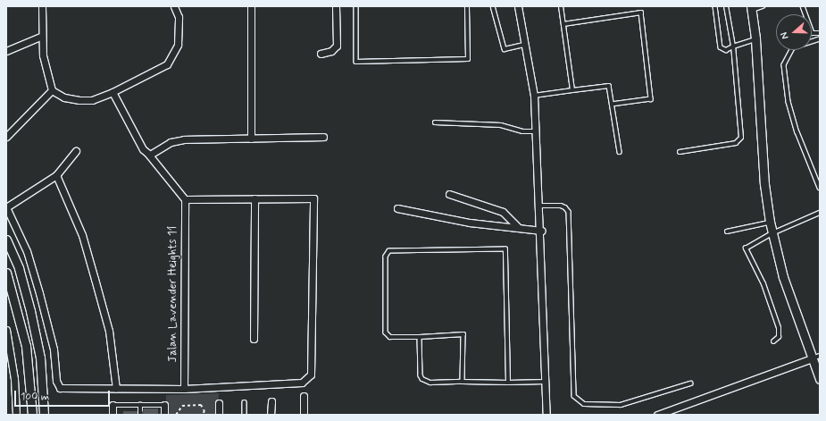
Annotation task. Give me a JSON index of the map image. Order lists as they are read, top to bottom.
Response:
{
  "streets": {
    "street": ["Jalan Lavender Heights 11"]
  },
  "scale_bar": "100 m",
  "north": "left"
}
